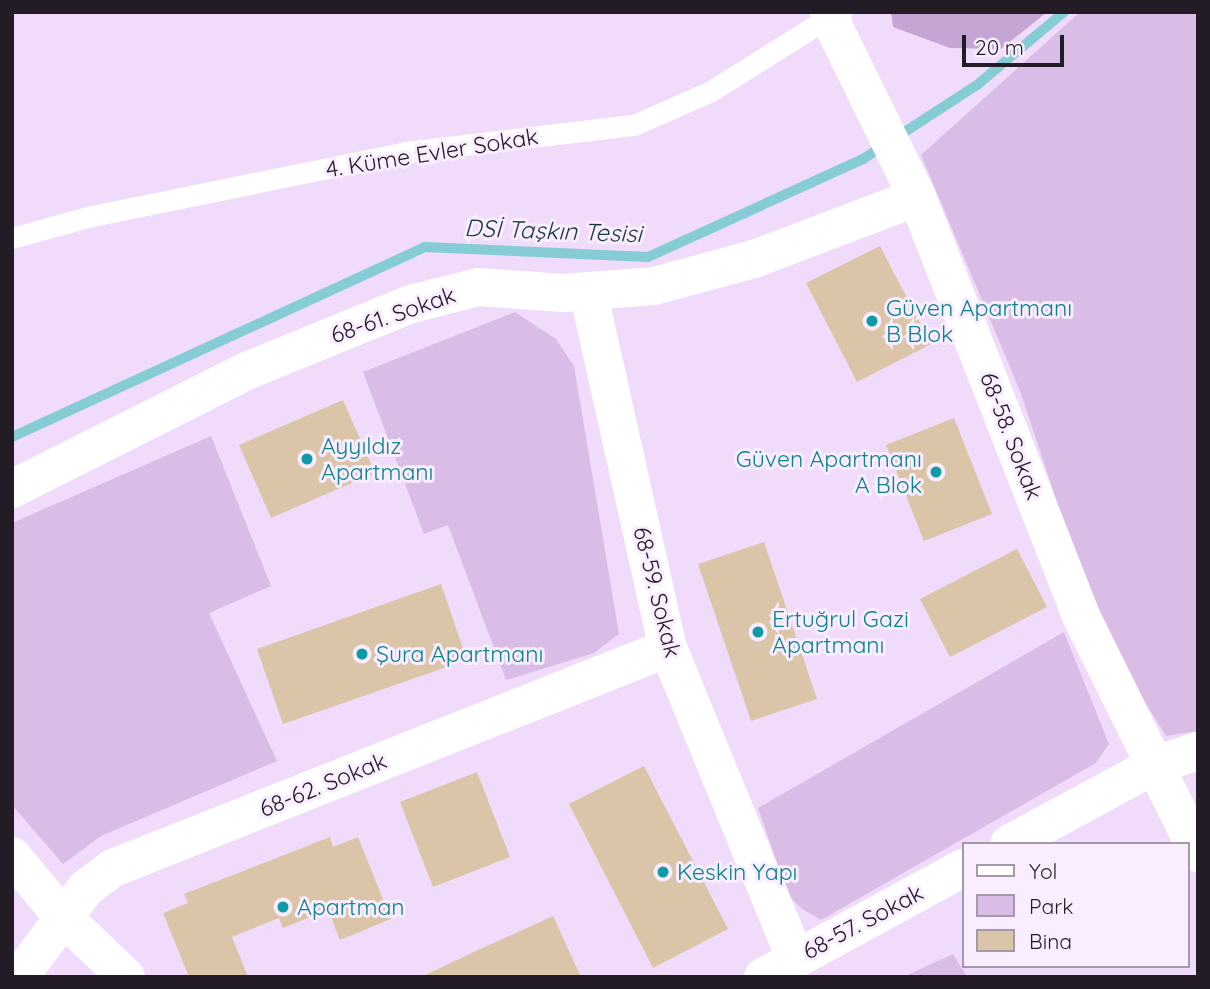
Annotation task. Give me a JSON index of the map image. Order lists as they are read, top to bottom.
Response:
{
  "streets": {
    "street": [
      "68-61. Sokak",
      "68-58. Sokak",
      "68-59. Sokak",
      "68-62. Sokak",
      "68-57. Sokak"
    ],
    "lane": ["4. Küme Evler Sokak"]
  },
  "crossings": [
    ["4. Küme Evler Sokak", "68-58. Sokak"],
    ["68-61. Sokak", "68-58. Sokak"],
    ["68-61. Sokak", "68-59. Sokak"],
    ["68-59. Sokak", "68-62. Sokak"],
    ["68-59. Sokak", "68-57. Sokak"]
  ],
  "water": ["DSİ Taşkın Tesisi"],
  "places": [
    "Güven Apartmanı B Blok",
    "Ayyıldız Apartmanı",
    "Güven Apartmanı A Blok",
    "Ertuğrul Gazi Apartmanı",
    "Şura Apartmanı",
    "Keskin Yapı",
    "Apartman"
  ],
  "legend": ["Yol", "Park", "Bina"],
  "scale_bar": "20 m"
}
